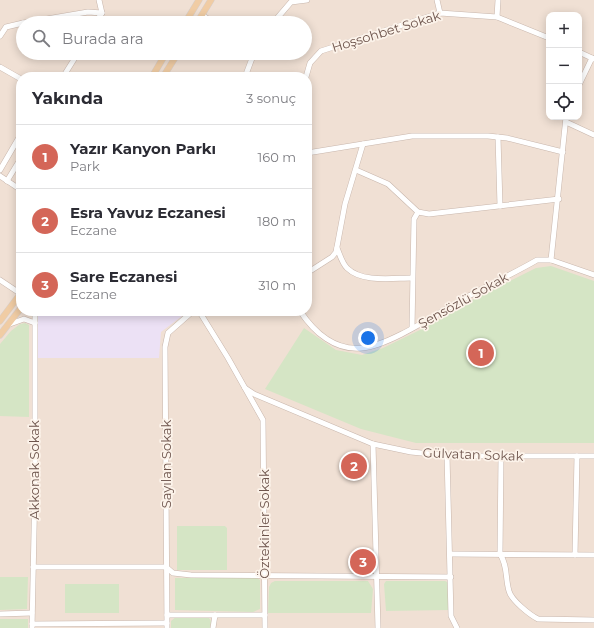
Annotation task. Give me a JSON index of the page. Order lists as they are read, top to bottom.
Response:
{
  "streets": {
    "street": [
      "Hoşsohbet Sokak",
      "Şensözlü Sokak",
      "Gülvatan Sokak",
      "Sayılan Sokak",
      "Akkonak Sokak",
      "Öztekinler Sokak"
    ]
  },
  "crossings": [
    ["Gülvatan Sokak", "Öztekinler Sokak"]
  ],
  "page": {
    "map_buttons": ["+", "−"],
    "search": "Burada ara",
    "heading": ["Yakında", "3 sonuç"],
    "list": [
      {
        "mark": "1",
        "name": "Yazır Kanyon Parkı",
        "note": "Park",
        "value": "160 m"
      },
      {
        "mark": "2",
        "name": "Esra Yavuz Eczanesi",
        "note": "Eczane",
        "value": "180 m"
      },
      {
        "mark": "3",
        "name": "Sare Eczanesi",
        "note": "Eczane",
        "value": "310 m"
      }
    ],
    "pins": ["1", "2", "3"]
  }
}
